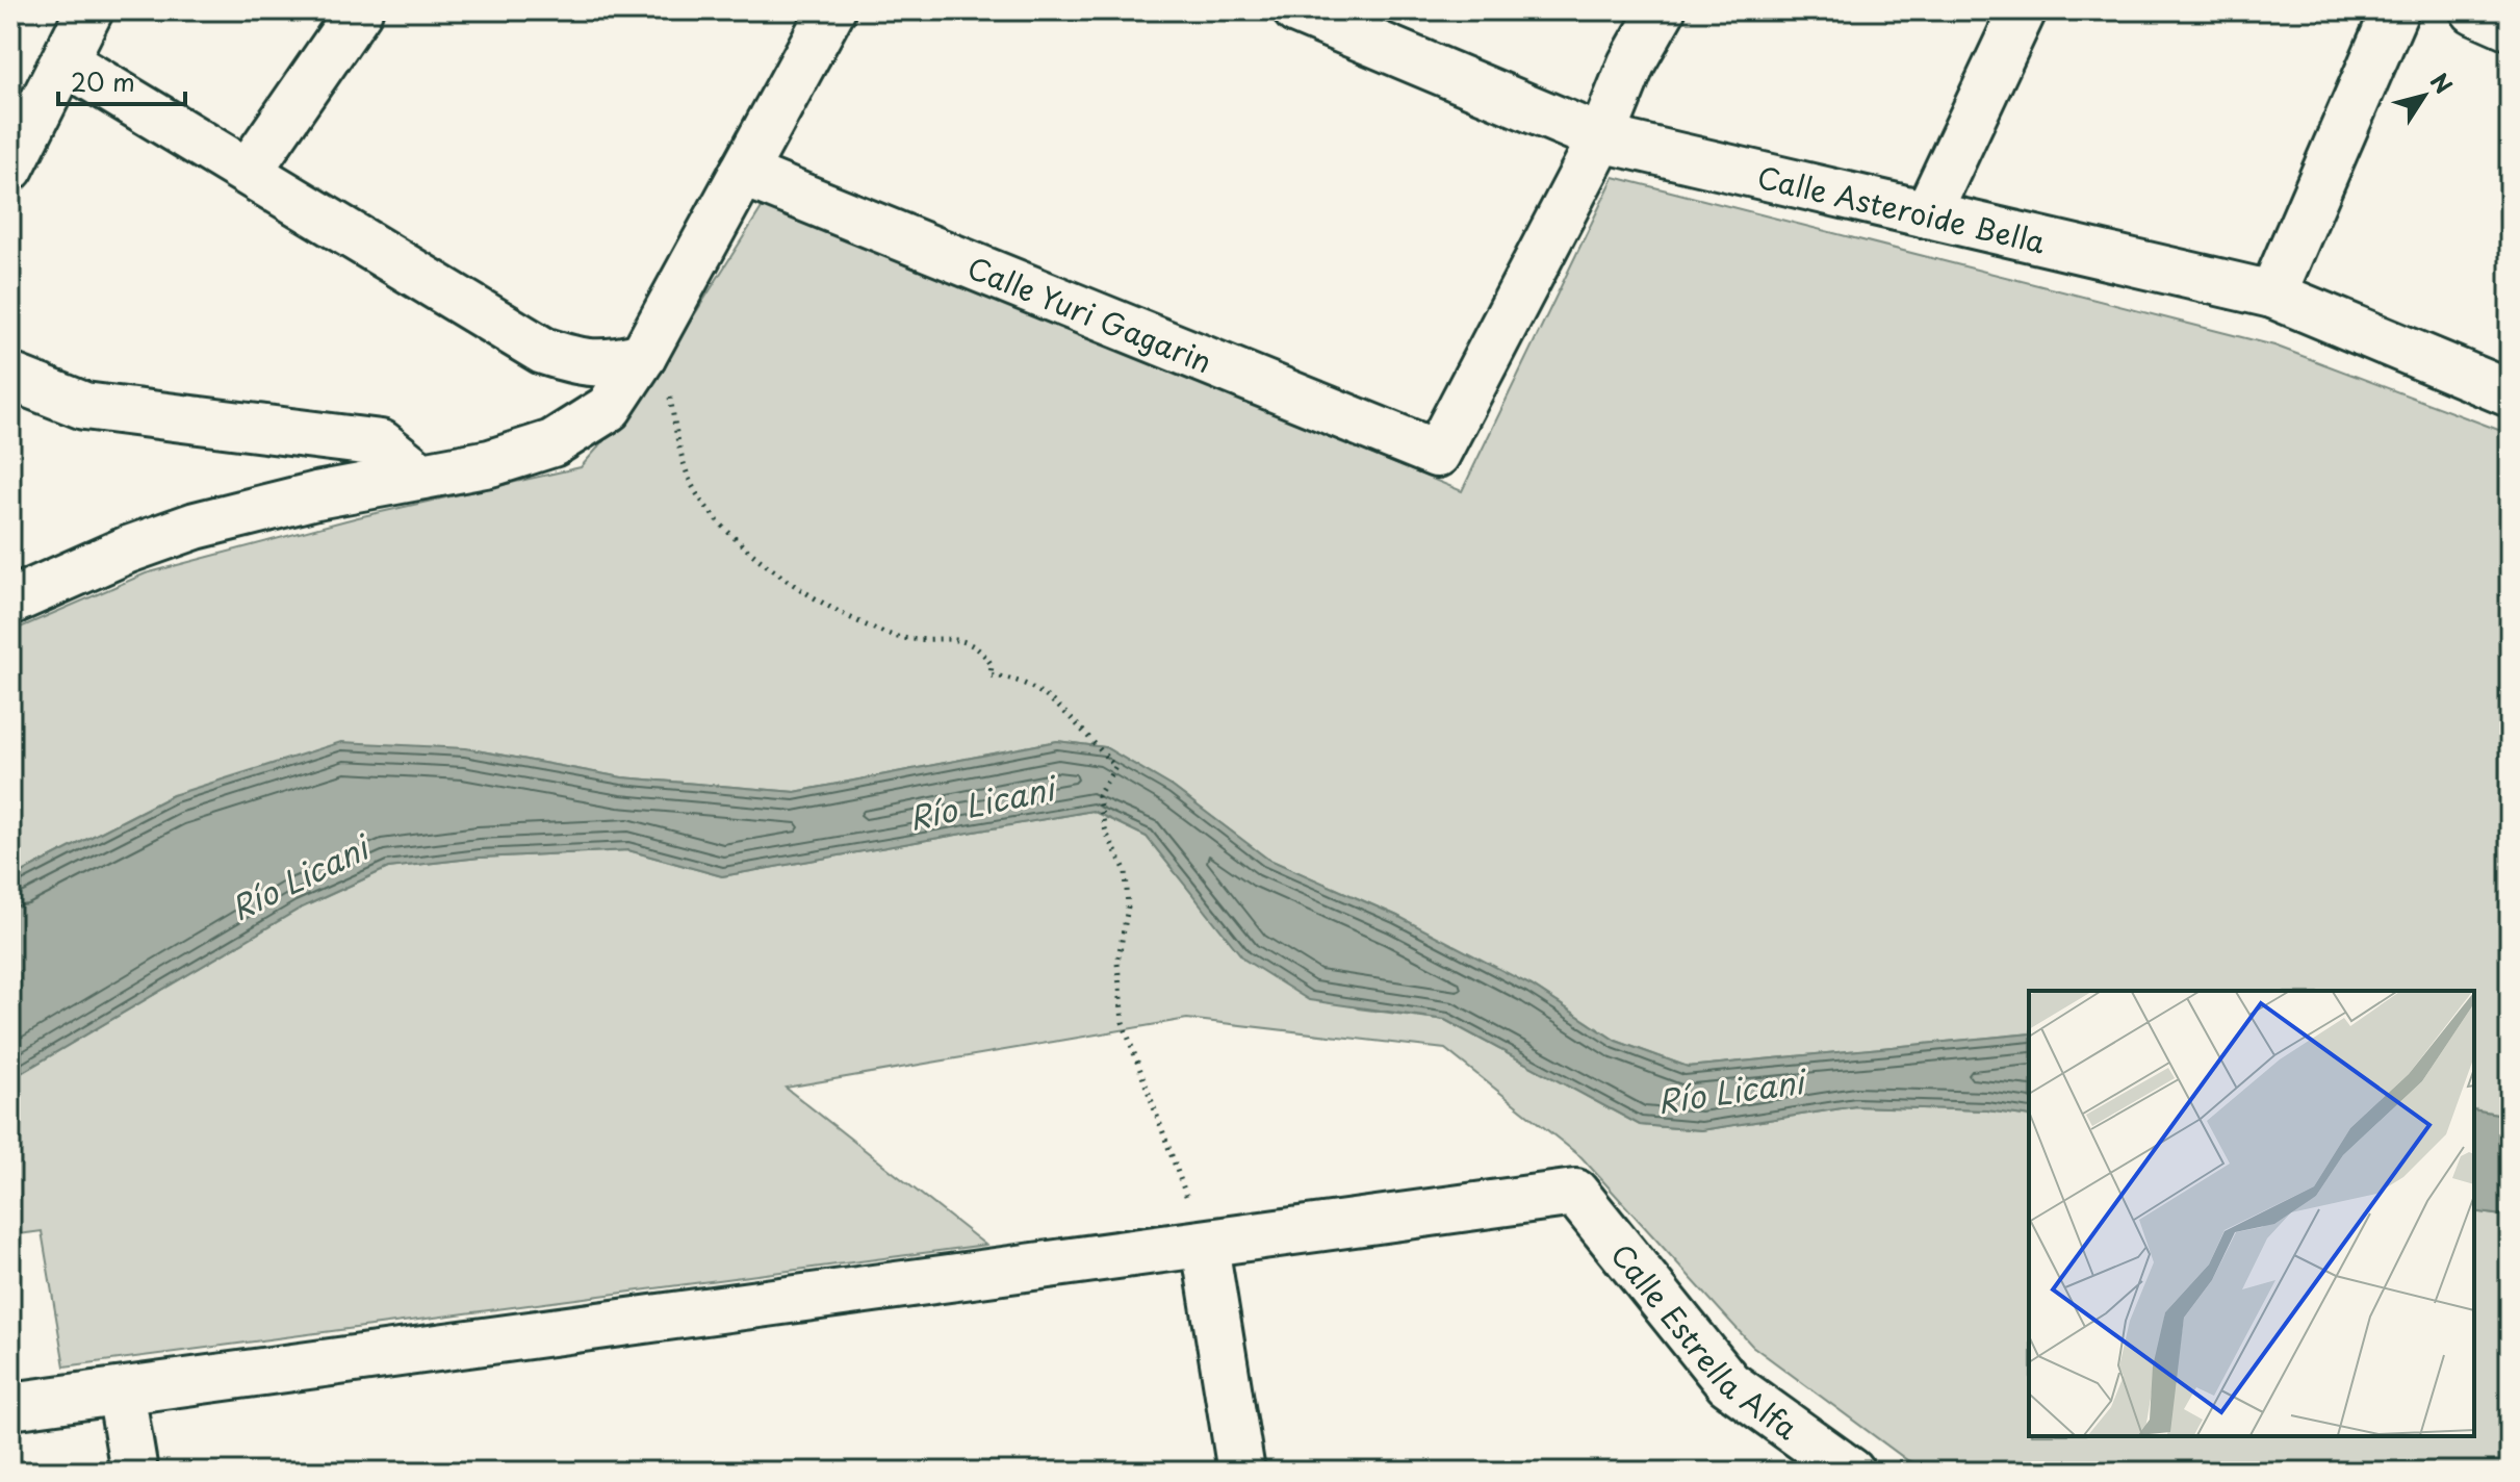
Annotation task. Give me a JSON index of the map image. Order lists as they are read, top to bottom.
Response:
{
  "streets": {
    "street": ["Calle Asteroide Bella", "Calle Yuri Gagarin", "Calle Estrella Alfa"]
  },
  "crossings": [
    ["Calle Asteroide Bella", "Calle Yuri Gagarin"]
  ],
  "water": ["Río Licani"],
  "scale_bar": "20 m",
  "north": "top right"
}
